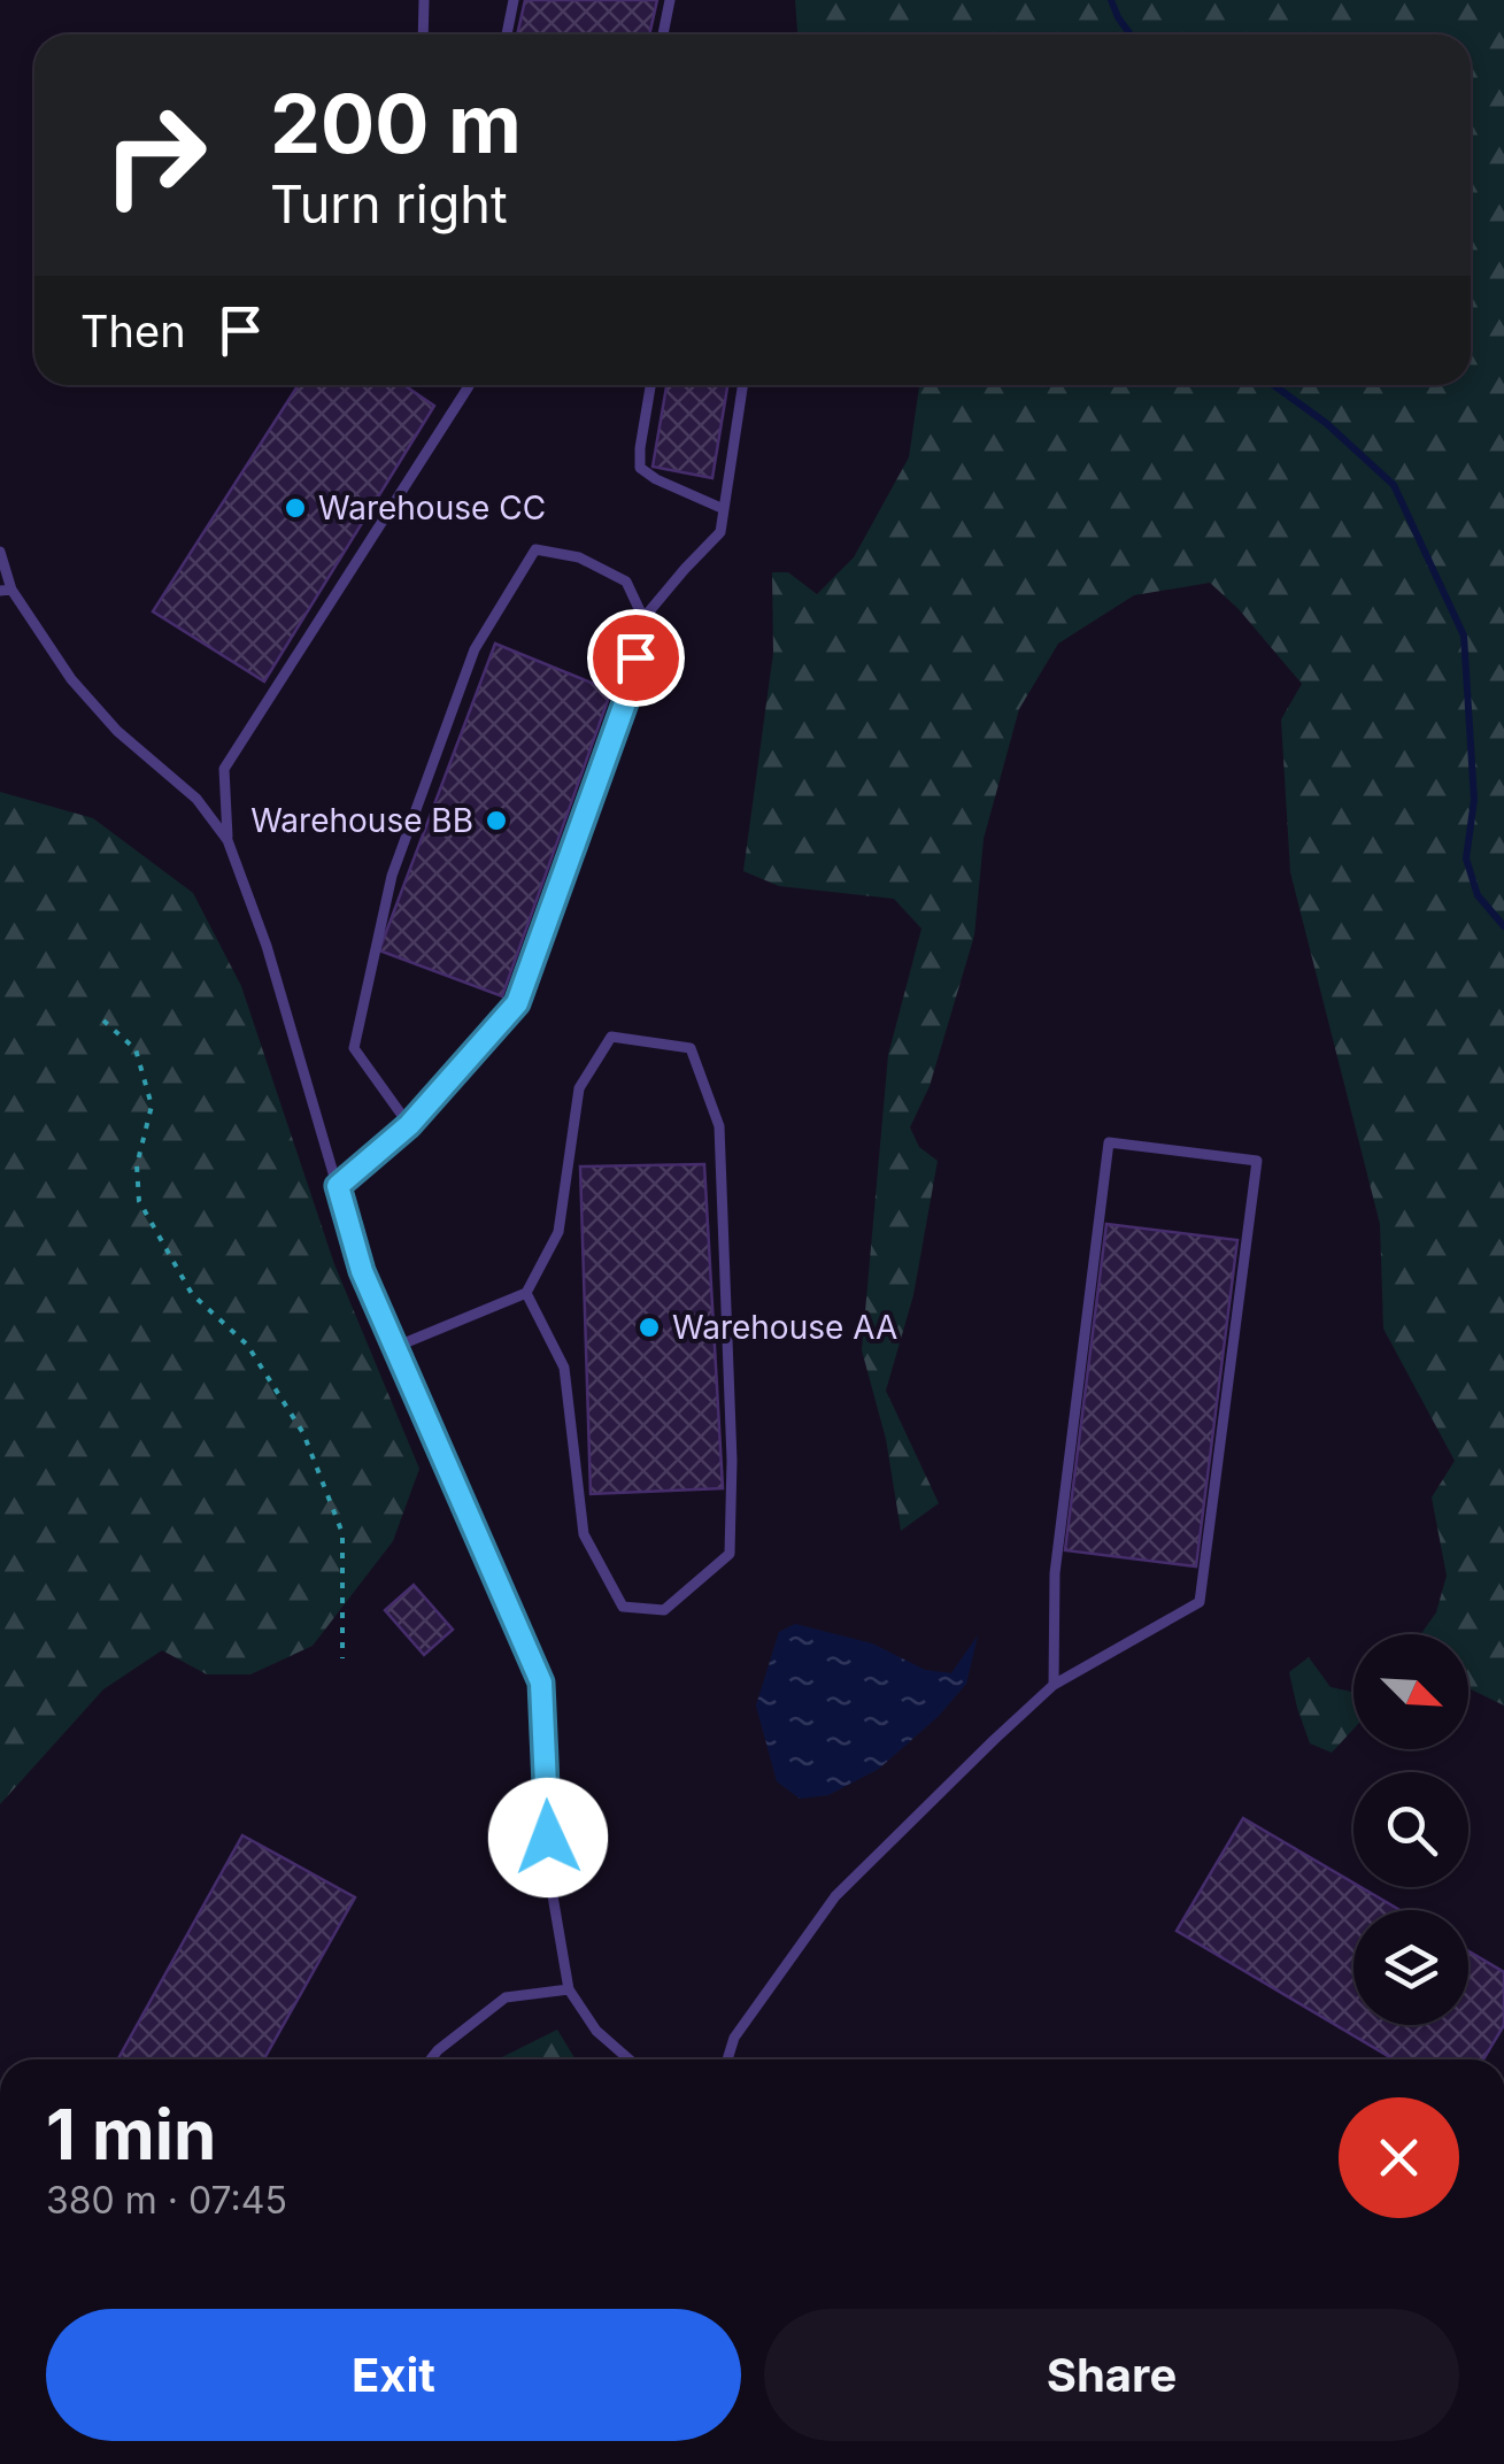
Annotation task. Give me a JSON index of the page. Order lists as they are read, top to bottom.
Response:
{
  "places": ["Warehouse CC", "Warehouse BB", "Warehouse AA"],
  "north": "bottom right",
  "page": {
    "turn": ["200 m", "Turn right"],
    "then": "Then",
    "heading": ["1 min", "380 m · 07:45"],
    "buttons": ["Exit", "Share"]
  }
}
